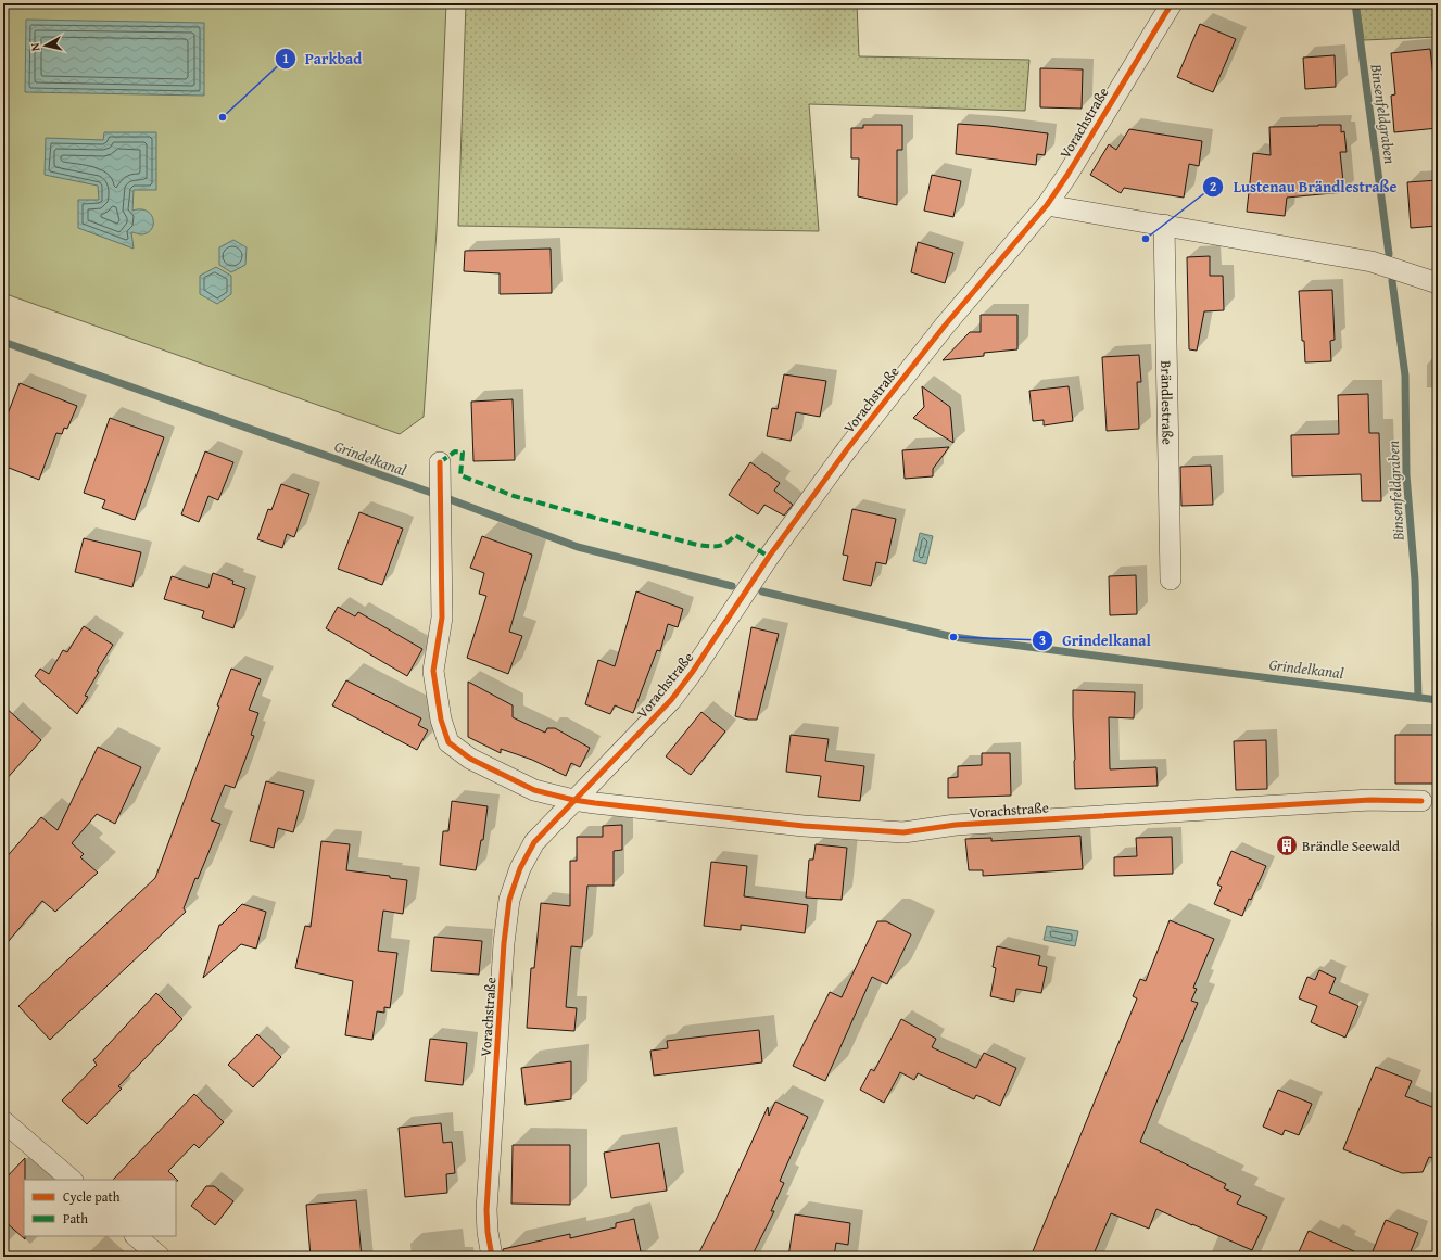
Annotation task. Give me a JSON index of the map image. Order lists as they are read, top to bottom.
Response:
{
  "streets": {
    "street": ["Vorachstraße", "Brändlestraße"]
  },
  "water": ["Binsenfeldgraben", "Grindelkanal"],
  "places": {
    "other": ["Parkbad", "Lustenau Brändlestraße", "Grindelkanal"],
    "building": ["Brändle Seewald"]
  },
  "legend": ["Cycle path", "Path"],
  "north": "left"
}
